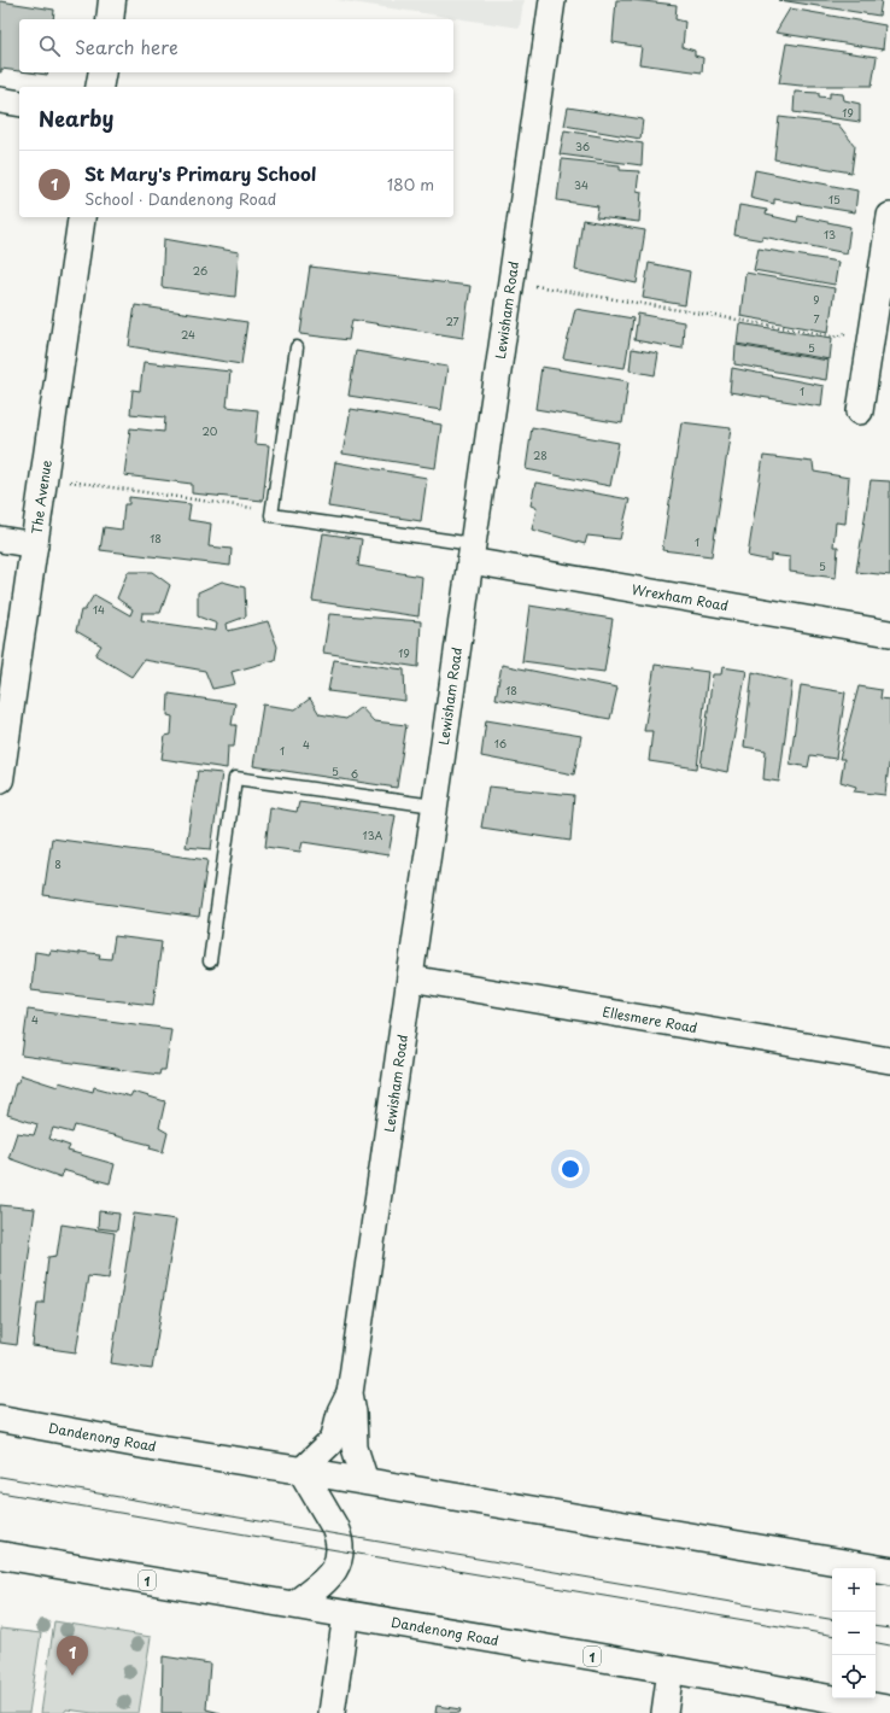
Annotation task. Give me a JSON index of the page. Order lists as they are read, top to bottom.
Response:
{
  "streets": {
    "main road": ["The Avenue", "Dandenong Road", "1"],
    "street": ["Lewisham Road", "Wrexham Road", "Ellesmere Road"]
  },
  "crossings": [
    ["Lewisham Road", "Wrexham Road"],
    ["Lewisham Road", "Ellesmere Road"],
    ["Lewisham Road", "Dandenong Road"]
  ],
  "house_numbers": [
    "19",
    "36",
    "34",
    "15",
    "13",
    "26",
    "9",
    "7",
    "27",
    "24",
    "5",
    "1",
    "20",
    "28",
    "18",
    "1",
    "5",
    "14",
    "19",
    "18",
    "16",
    "4",
    "1",
    "5",
    "6",
    "13A",
    "8",
    "4"
  ],
  "page": {
    "search": "Search here",
    "heading": "Nearby",
    "list": [
      {
        "mark": "1",
        "name": "St Mary's Primary School",
        "note": "School · Dandenong Road",
        "value": "180 m"
      }
    ],
    "map_buttons": ["+", "−"],
    "pins": "1"
  }
}
